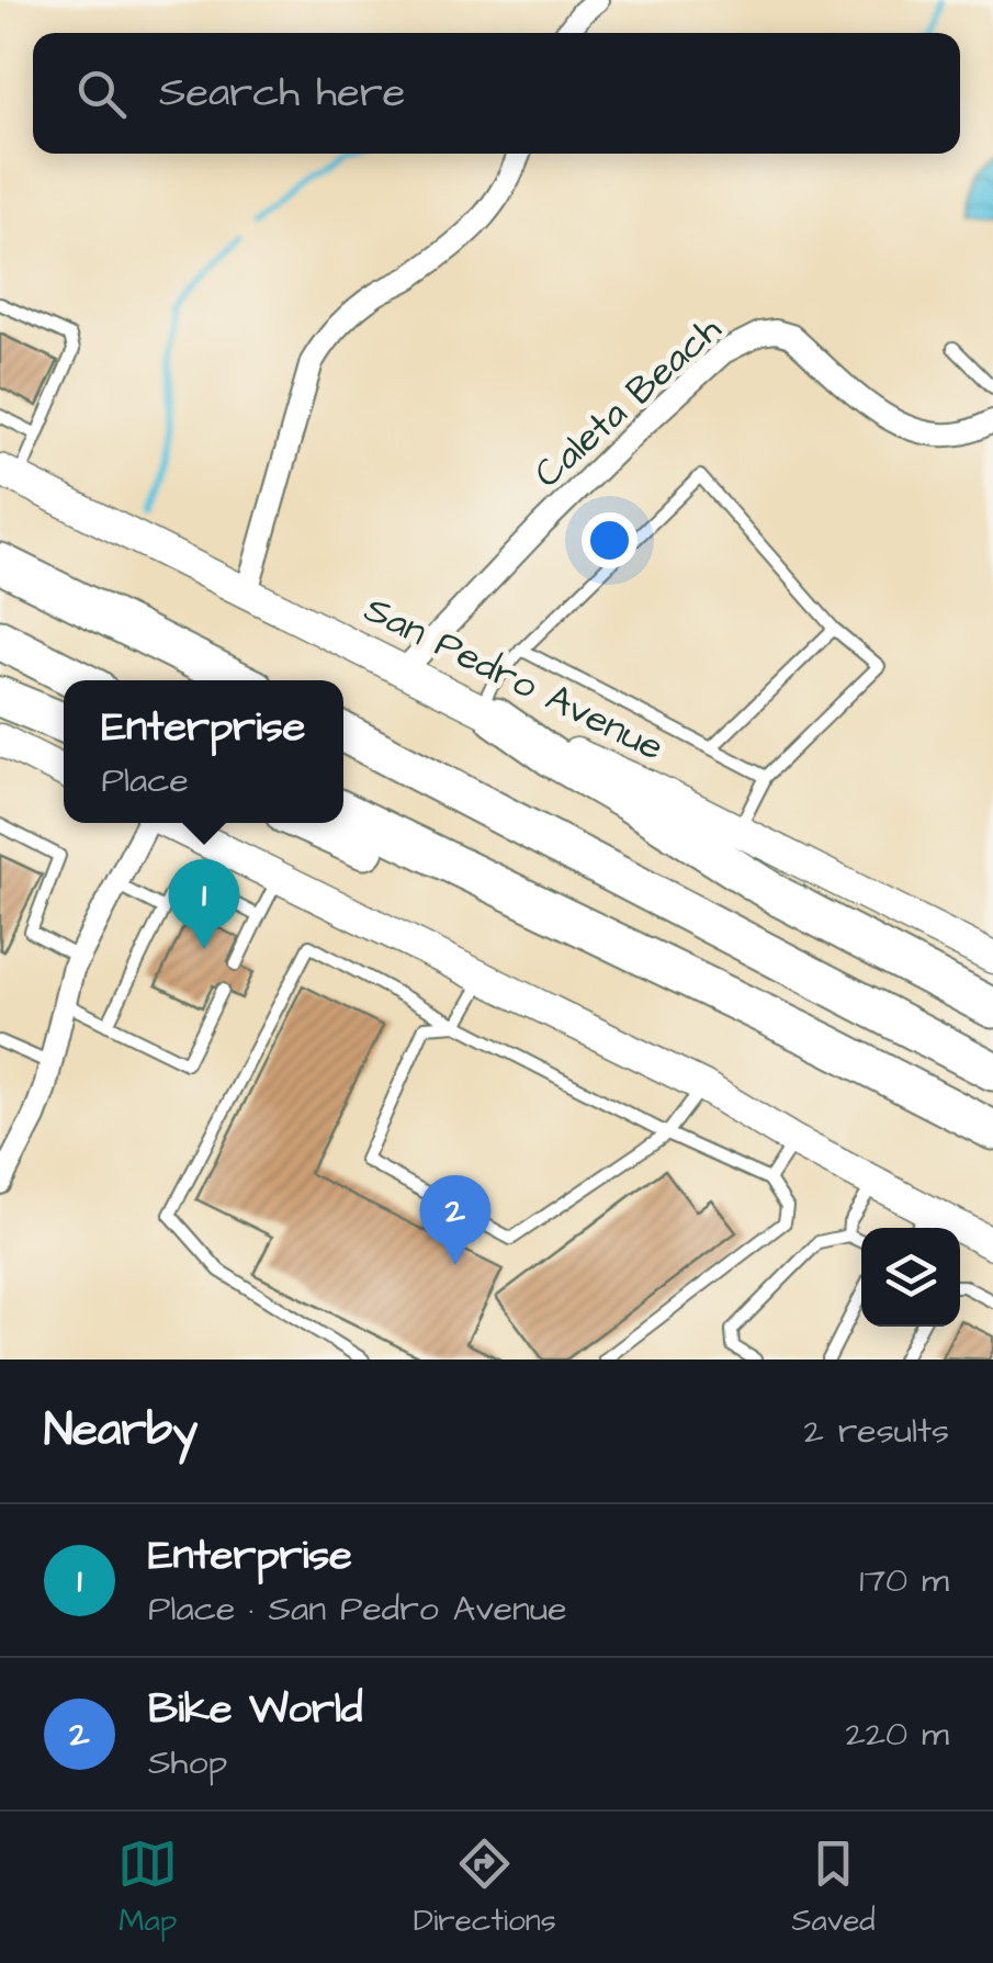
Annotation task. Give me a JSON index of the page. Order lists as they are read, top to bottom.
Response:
{
  "streets": {
    "main road": ["San Pedro Avenue"],
    "street": ["Caleta Beach"]
  },
  "crossings": [
    ["Caleta Beach", "San Pedro Avenue"]
  ],
  "page": {
    "search": "Search here",
    "popup": ["Enterprise", "Place"],
    "pins": ["1", "2"],
    "heading": ["Nearby", "2 results"],
    "list": [
      {
        "mark": "1",
        "name": "Enterprise",
        "note": "Place · San Pedro Avenue",
        "value": "170 m"
      },
      {
        "mark": "2",
        "name": "Bike World",
        "note": "Shop",
        "value": "220 m"
      }
    ],
    "nav": ["Map", "Directions", "Saved"]
  }
}
